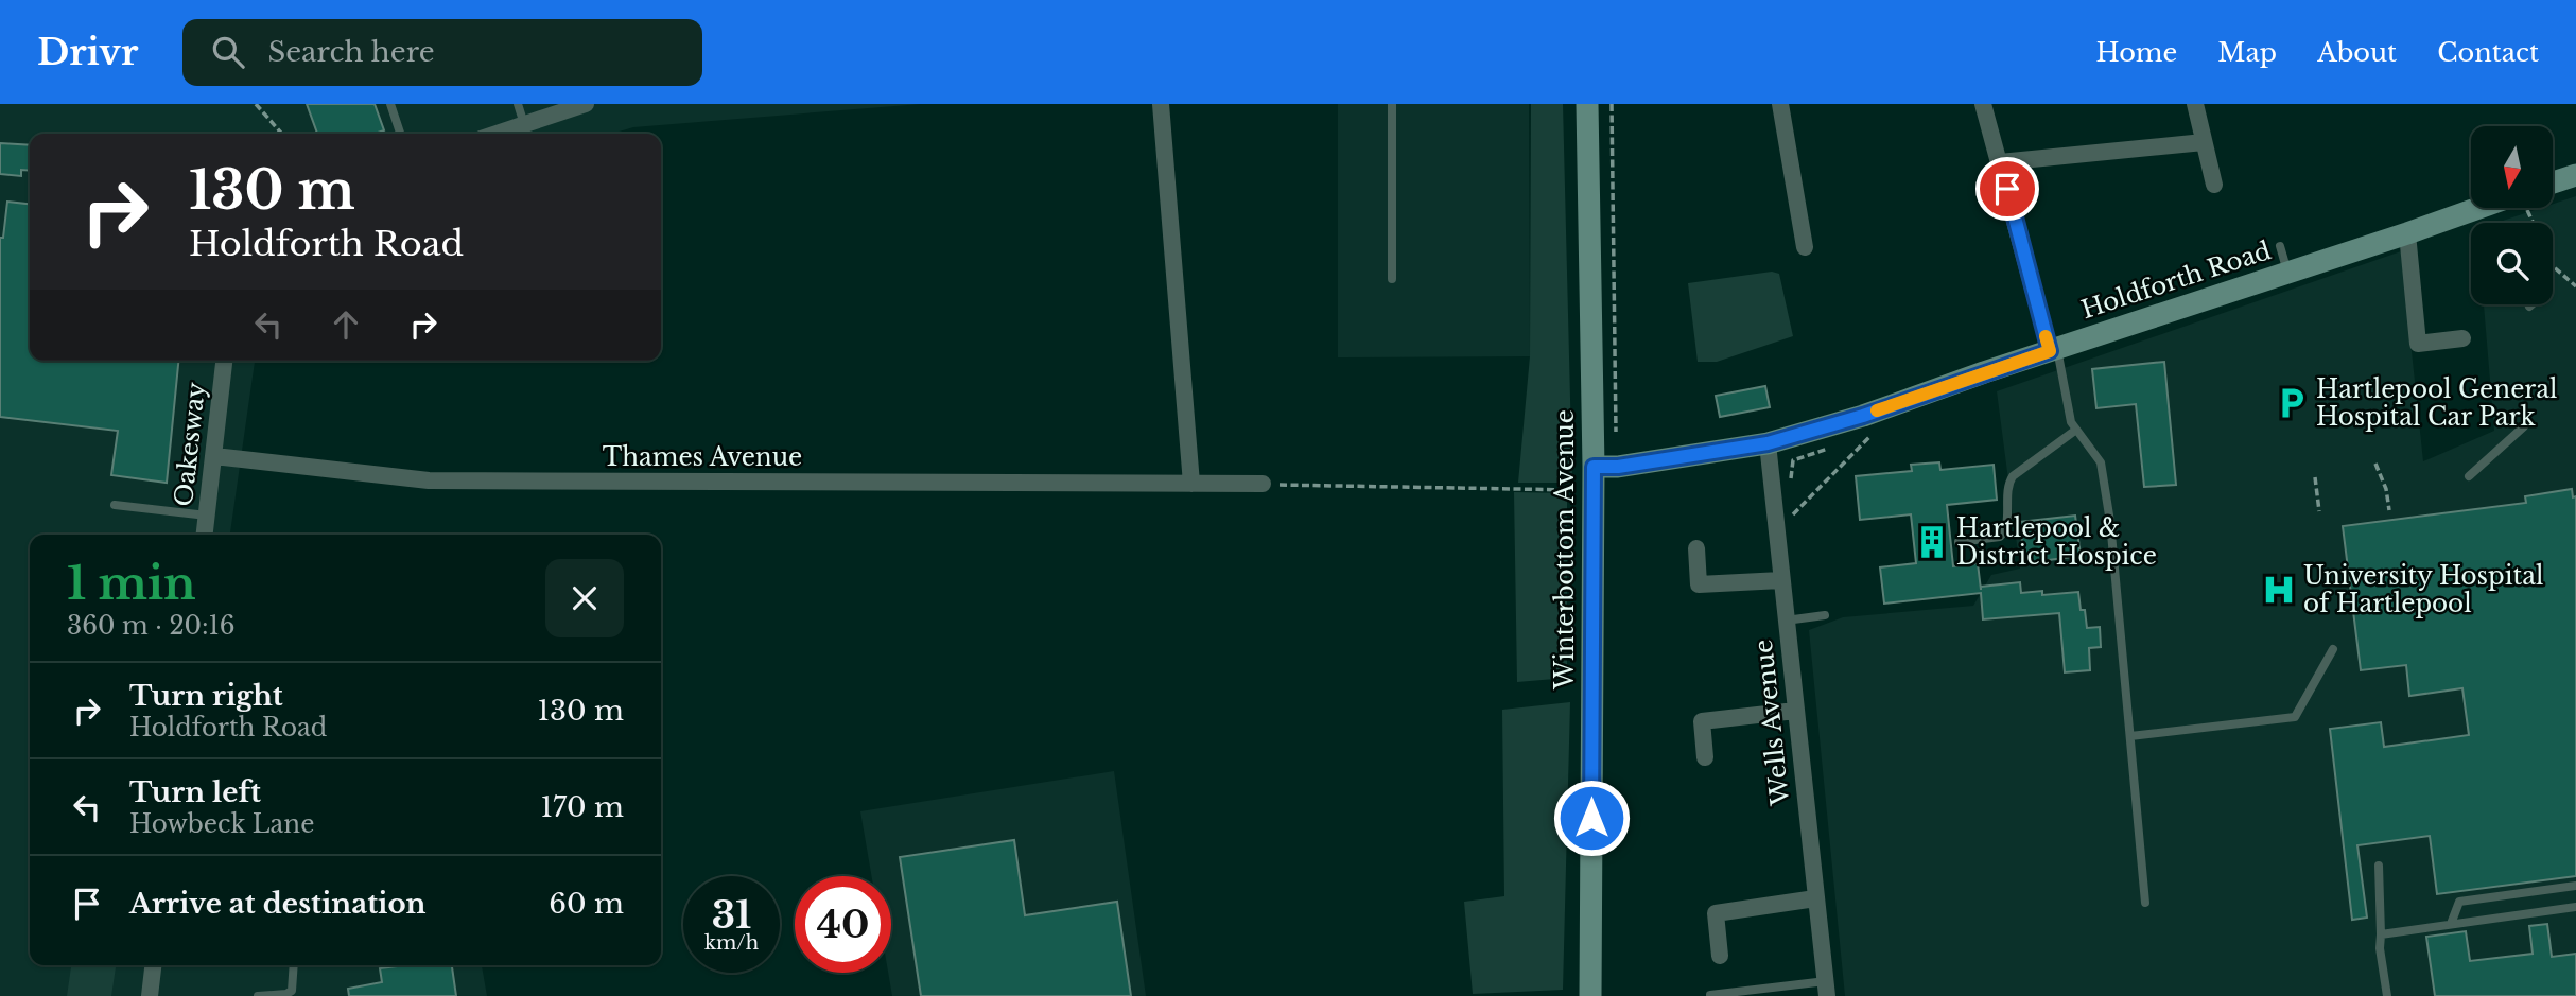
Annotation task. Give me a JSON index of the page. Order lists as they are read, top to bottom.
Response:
{
  "streets": {
    "street": [
      "Holdforth Road",
      "Oakesway",
      "Thames Avenue",
      "Winterbottom Avenue",
      "Wells Avenue"
    ]
  },
  "crossings": [
    ["Holdforth Road", "Winterbottom Avenue"],
    ["Holdforth Road", "Wells Avenue"],
    ["Oakesway", "Thames Avenue"]
  ],
  "places": {
    "parking": ["Hartlepool General Hospital Car Park"],
    "building": ["Hartlepool & District Hospice"],
    "hospital": ["University Hospital of Hartlepool"]
  },
  "north": "bottom",
  "page": {
    "header": "Drivr",
    "search": "Search here",
    "nav": [
      "Home",
      "Map",
      "About",
      "Contact"
    ],
    "turn": ["130 m", "Holdforth Road"],
    "heading": ["1 min", "360 m · 20:16"],
    "list": [
      {
        "name": "Turn right",
        "note": "Holdforth Road",
        "value": "130 m"
      },
      {
        "name": "Turn left",
        "note": "Howbeck Lane",
        "value": "170 m"
      },
      {
        "name": "Arrive at destination",
        "value": "60 m"
      }
    ],
    "speed": "31 km/h",
    "limit": "40"
  }
}
